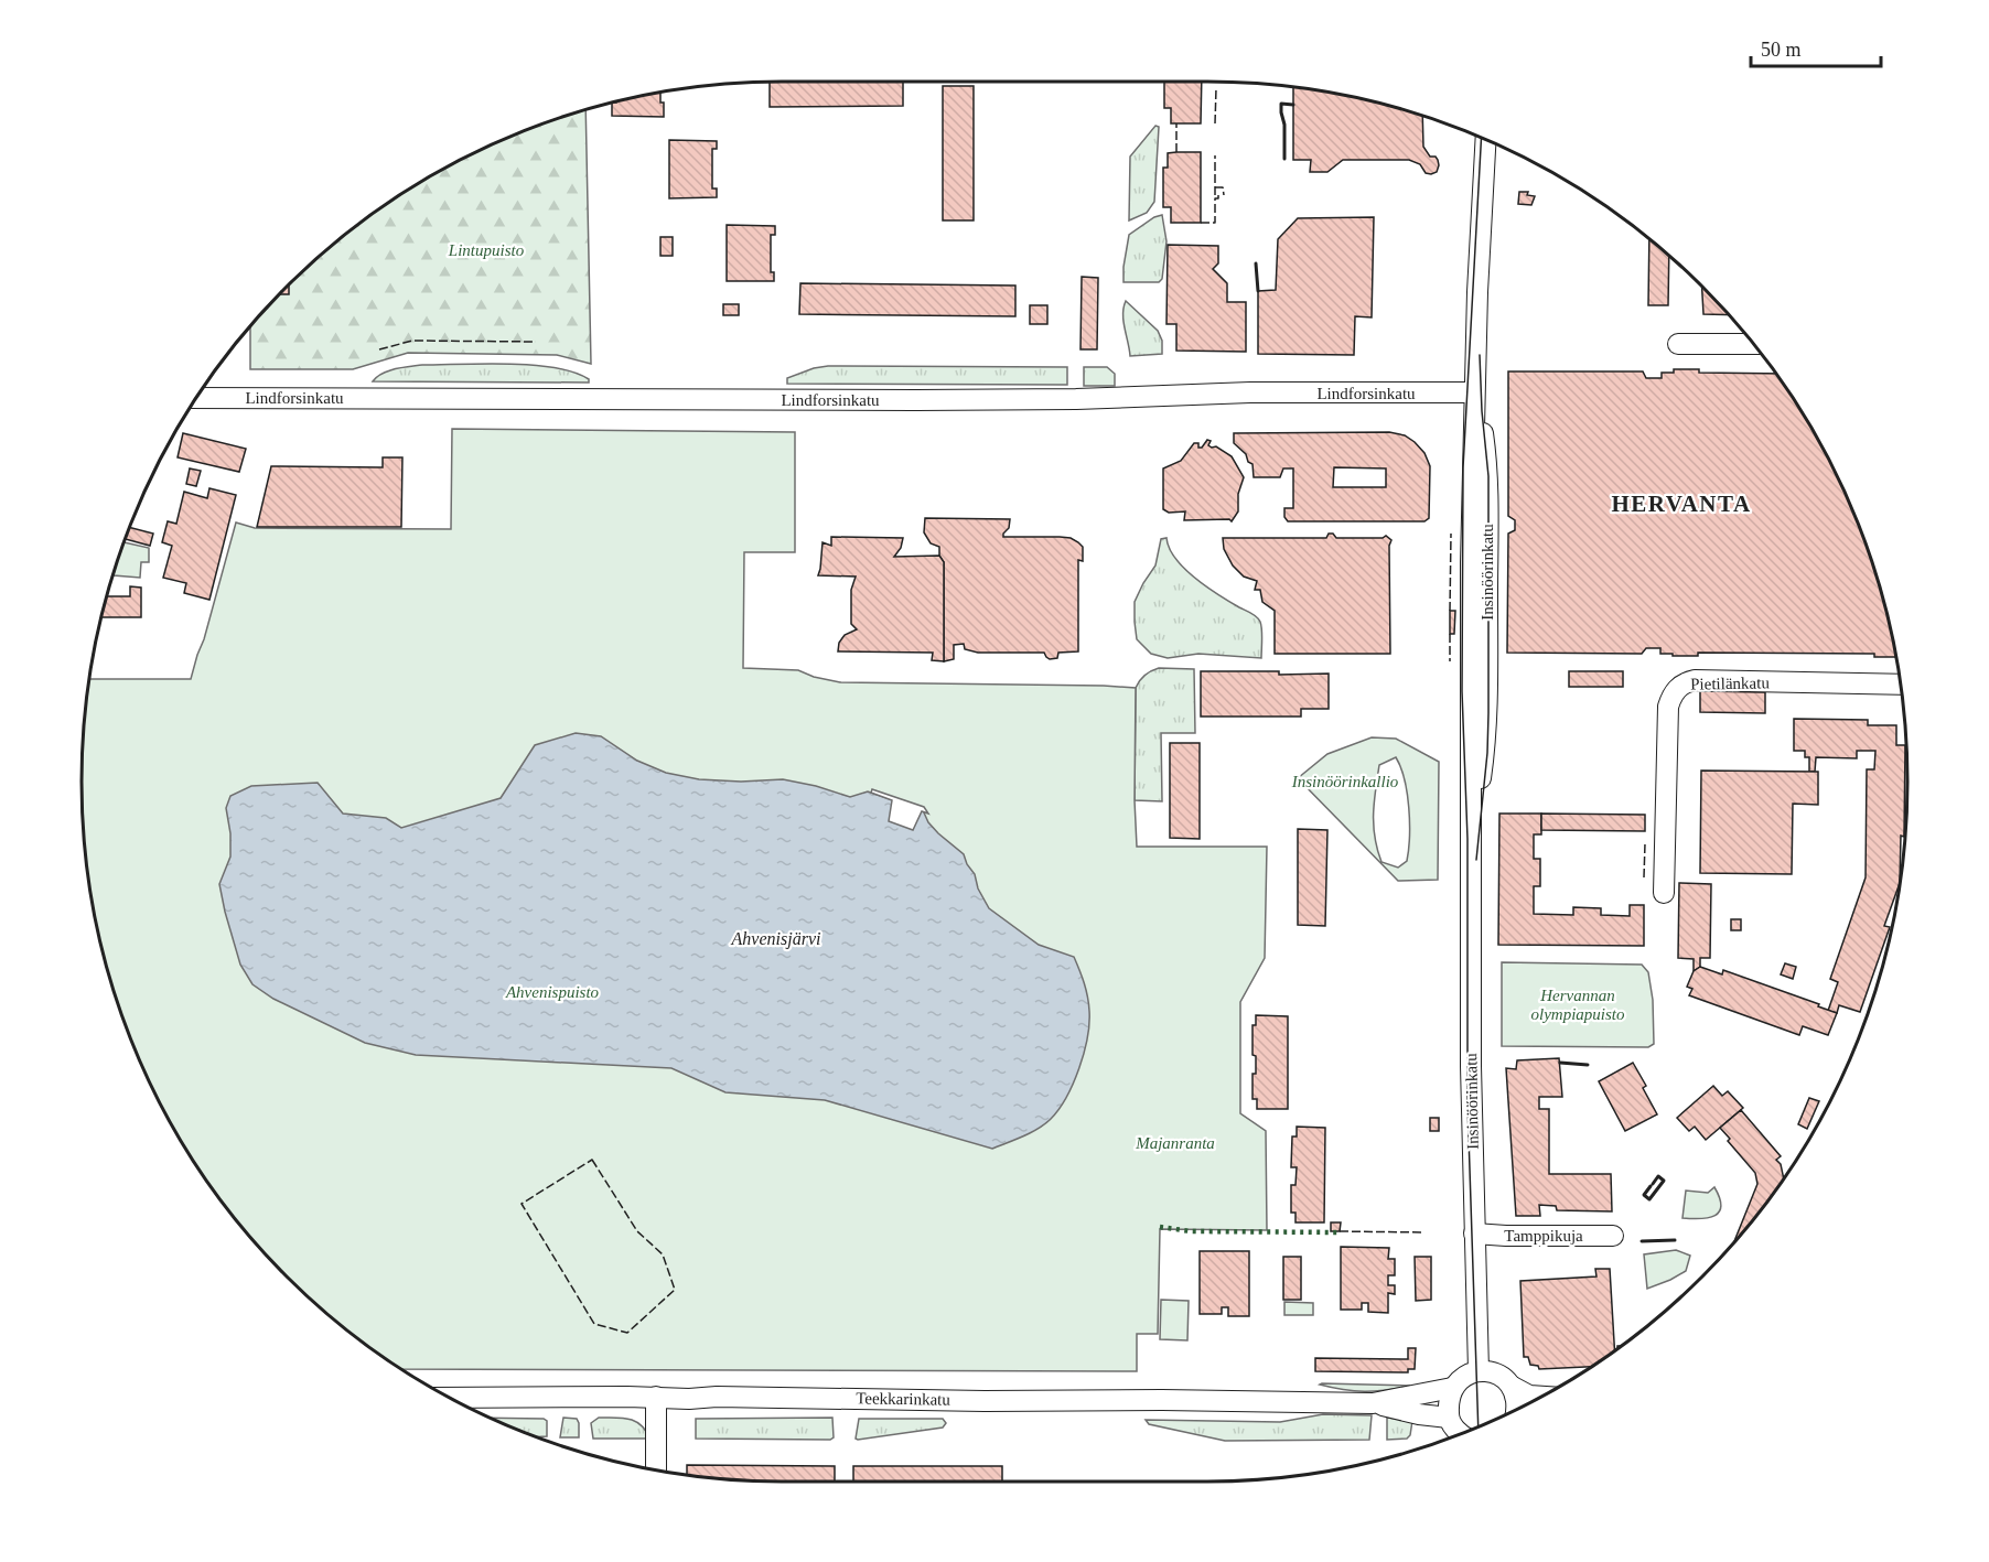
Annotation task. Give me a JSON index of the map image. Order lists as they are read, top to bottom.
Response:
{
  "streets": {
    "street": [
      "Lindforsinkatu",
      "Insinöörinkatu",
      "Pietilänkatu",
      "Tamppikuja",
      "Teekkarinkatu"
    ]
  },
  "crossings": [
    ["Lindforsinkatu", "Insinöörinkatu"],
    ["Insinöörinkatu", "Tamppikuja"]
  ],
  "districts": ["HERVANTA"],
  "water": ["Ahvenisjärvi"],
  "parks": [
    "Lintupuisto",
    "Insinöörinkallio",
    "Ahvenispuisto",
    "Hervannan olympiapuisto",
    "Majanranta"
  ],
  "scale_bar": "50 m"
}
